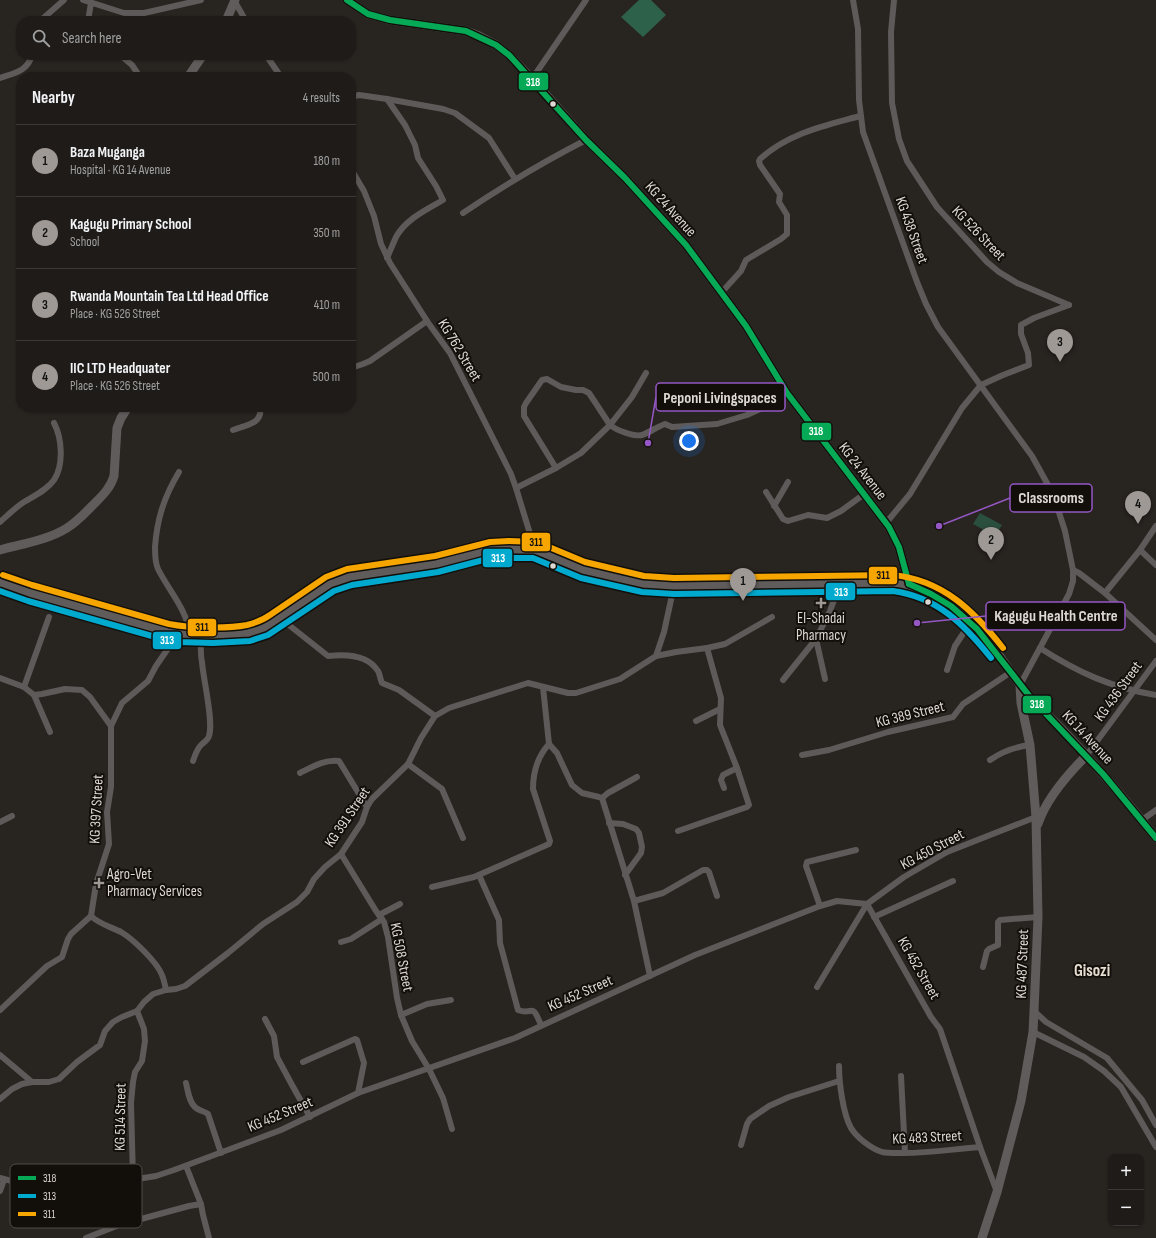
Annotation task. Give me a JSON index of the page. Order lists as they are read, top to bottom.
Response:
{
  "streets": {
    "main road": ["KG 24 Avenue", "KG 14 Avenue", "KG 487 Street"],
    "street": [
      "KG 438 Street",
      "KG 526 Street",
      "KG 762 Street",
      "KG 436 Street",
      "KG 389 Street",
      "KG 397 Street",
      "KG 391 Street",
      "KG 450 Street",
      "KG 508 Street",
      "KG 452 Street",
      "KG 514 Street",
      "KG 483 Street"
    ]
  },
  "crossings": [
    ["KG 24 Avenue", "KG 14 Avenue"],
    ["KG 438 Street", "KG 526 Street"],
    ["KG 438 Street", "KG 14 Avenue"],
    ["KG 438 Street", "KG 487 Street"],
    ["KG 762 Street", "KG 14 Avenue"],
    ["KG 436 Street", "KG 14 Avenue"],
    ["KG 389 Street", "KG 14 Avenue"],
    ["KG 14 Avenue", "KG 487 Street"],
    ["KG 391 Street", "KG 508 Street"],
    ["KG 391 Street", "KG 514 Street"],
    ["KG 450 Street", "KG 487 Street"],
    ["KG 450 Street", "KG 452 Street"],
    ["KG 508 Street", "KG 452 Street"],
    ["KG 487 Street", "KG 452 Street"],
    ["KG 452 Street", "KG 483 Street"]
  ],
  "districts": ["Gisozi"],
  "places": {
    "other": ["Peponi Livingspaces", "Classrooms", "Kagugu Health Centre"],
    "health": ["El-Shadai Pharmacy", "Agro-Vet Pharmacy Services"]
  },
  "lines": ["transit line 318", "transit line 311", "transit line 313"],
  "legend": ["318", "313", "311"],
  "page": {
    "search": "Search here",
    "heading": ["Nearby", "4 results"],
    "list": [
      {
        "mark": "1",
        "name": "Baza Muganga",
        "note": "Hospital · KG 14 Avenue",
        "value": "180 m"
      },
      {
        "mark": "2",
        "name": "Kagugu Primary School",
        "note": "School",
        "value": "350 m"
      },
      {
        "mark": "3",
        "name": "Rwanda Mountain Tea Ltd Head Office",
        "note": "Place · KG 526 Street",
        "value": "410 m"
      },
      {
        "mark": "4",
        "name": "IIC LTD Headquater",
        "note": "Place · KG 526 Street",
        "value": "500 m"
      }
    ],
    "pins": [
      "3",
      "4",
      "2",
      "1"
    ],
    "map_buttons": ["+", "−"]
  }
}
